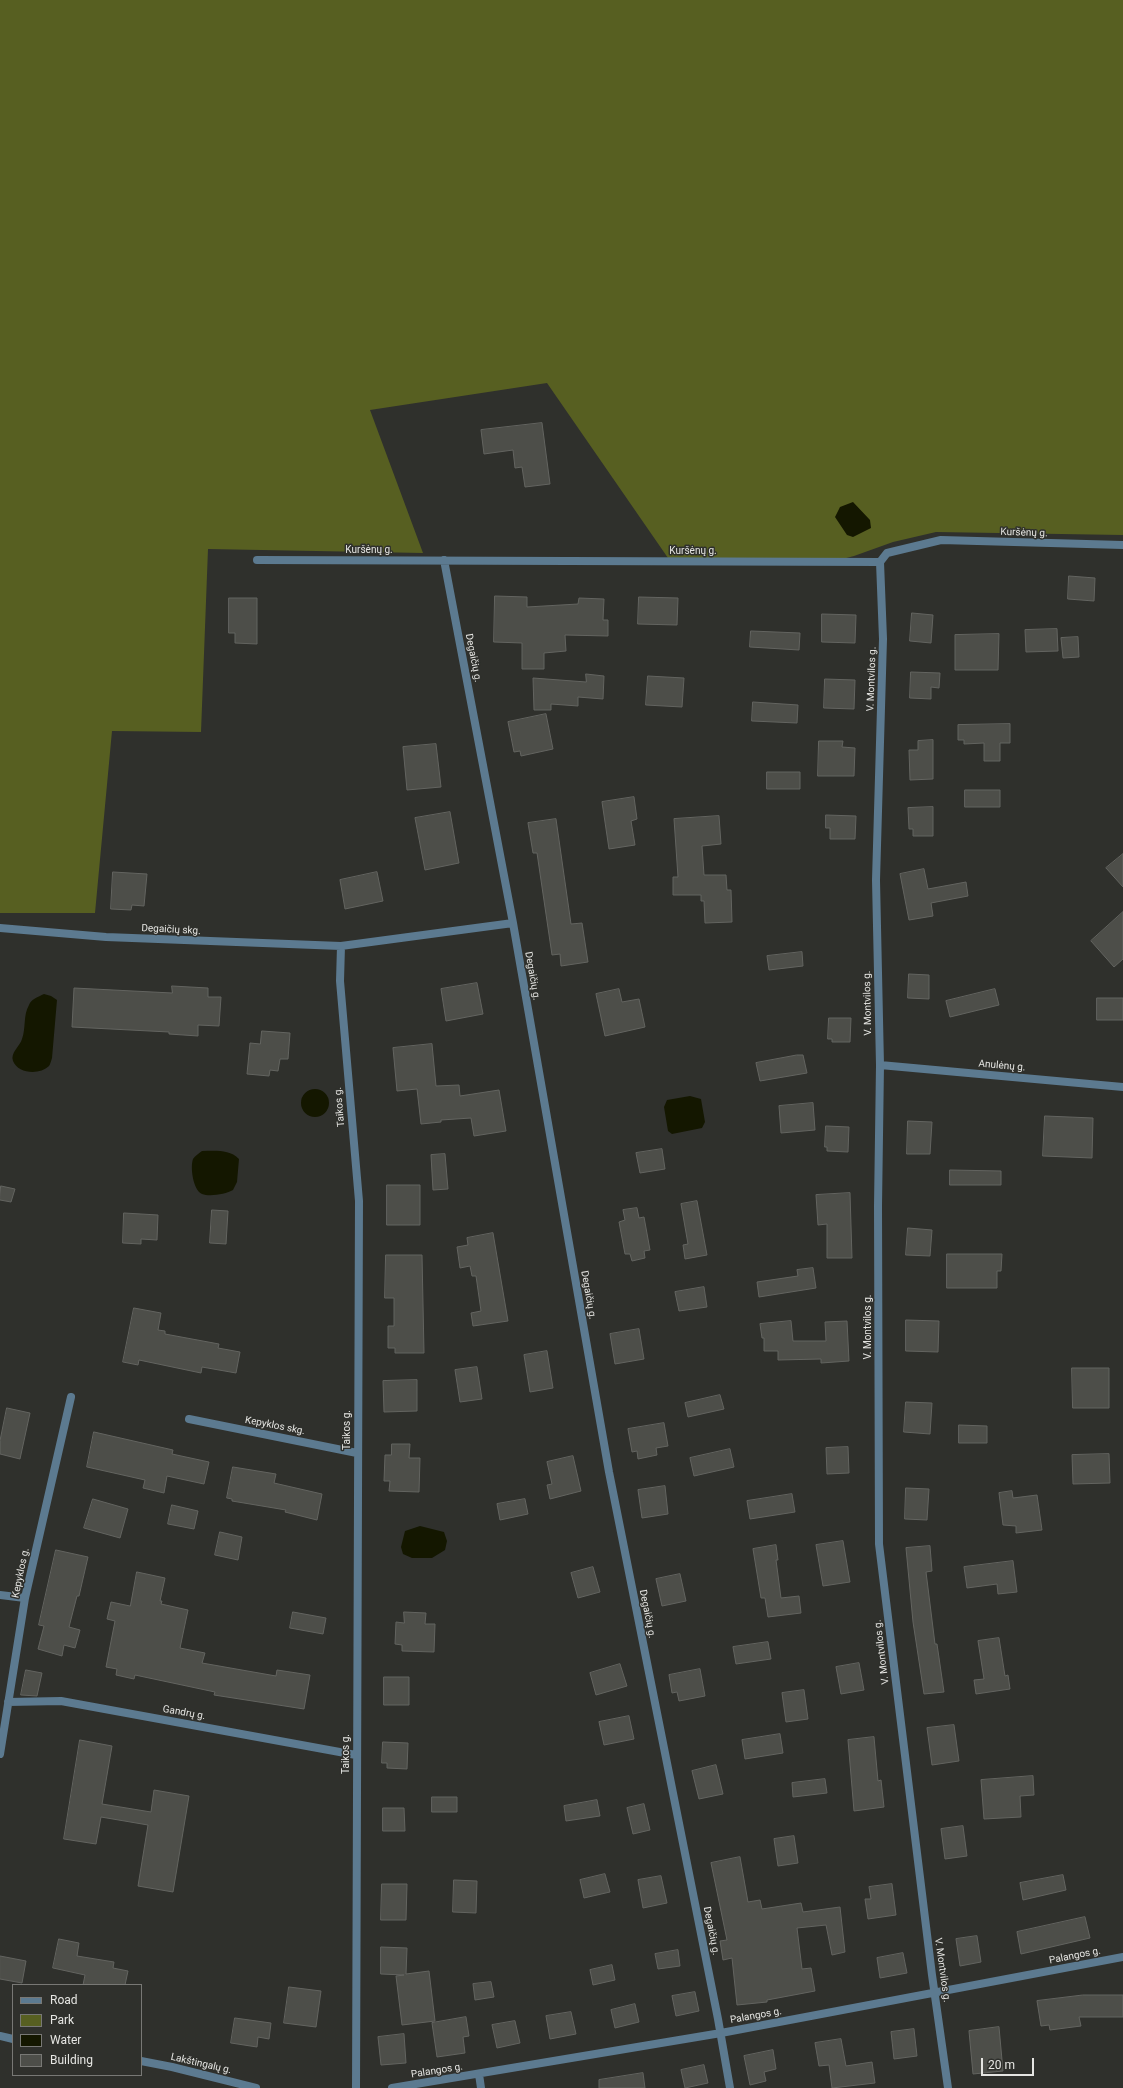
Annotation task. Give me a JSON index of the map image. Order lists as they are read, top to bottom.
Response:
{
  "streets": {
    "street": [
      "Kuršėnų g.",
      "Degaičių g.",
      "V. Montvilos g.",
      "Degaičių skg.",
      "Anulėnų g.",
      "Taikos g.",
      "Kepyklos skg.",
      "Kepyklos g.",
      "Gandrų g.",
      "Palangos g.",
      "Lakštingalų g."
    ]
  },
  "crossings": [
    ["Kuršėnų g.", "Degaičių g."],
    ["Kuršėnų g.", "V. Montvilos g."],
    ["Degaičių g.", "Palangos g."],
    ["V. Montvilos g.", "Anulėnų g."],
    ["V. Montvilos g.", "Palangos g."],
    ["Degaičių skg.", "Taikos g."],
    ["Taikos g.", "Kepyklos skg."],
    ["Taikos g.", "Gandrų g."],
    ["Kepyklos g.", "Gandrų g."]
  ],
  "legend": [
    "Road",
    "Park",
    "Water",
    "Building"
  ],
  "scale_bar": "20 m"
}
